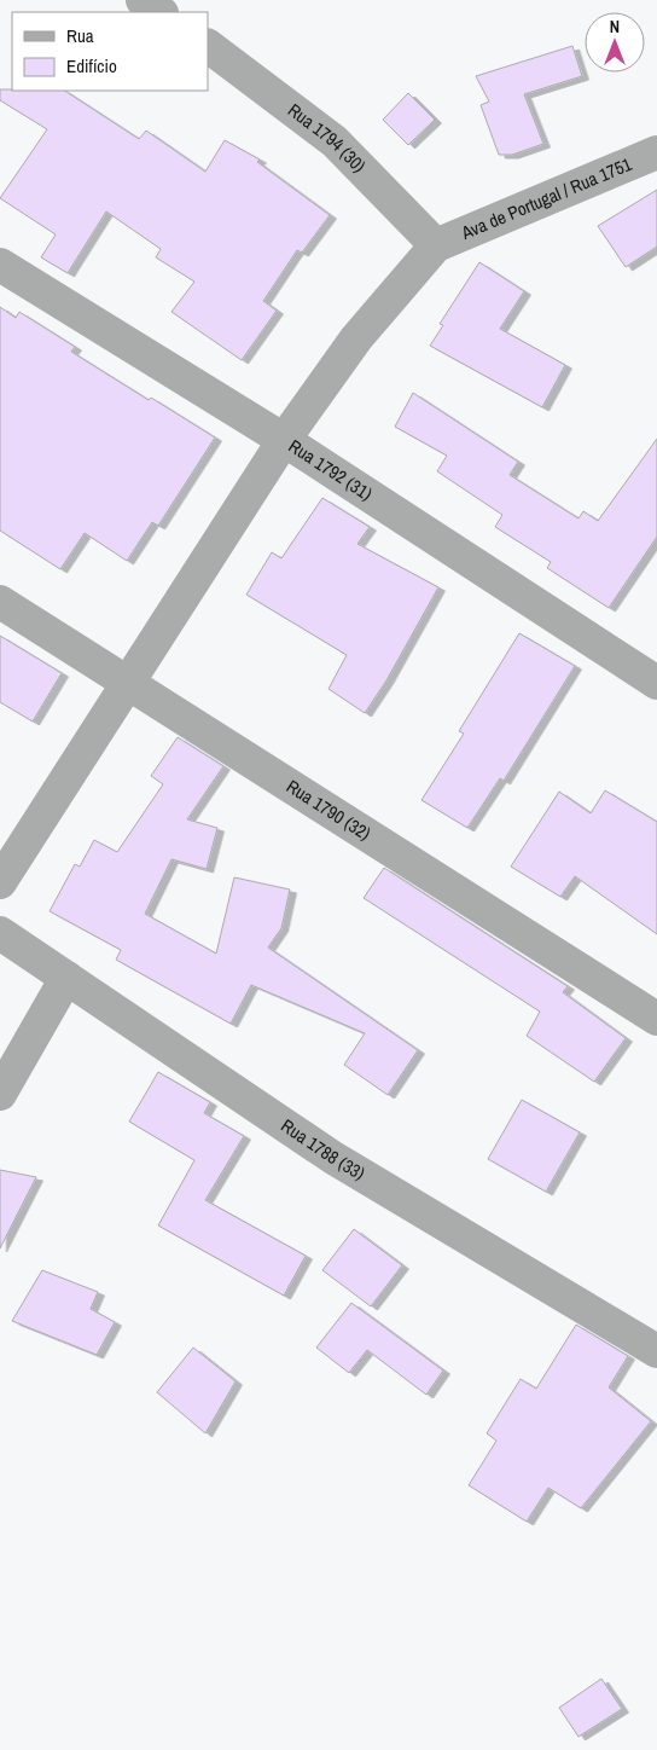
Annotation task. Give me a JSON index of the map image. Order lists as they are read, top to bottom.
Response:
{
  "streets": {
    "street": [
      "Rua 1794 (30)",
      "Ava de Portugal / Rua 1751",
      "Rua 1792 (31)",
      "Rua 1790 (32)",
      "Rua 1788 (33)"
    ]
  },
  "crossings": [
    ["Rua 1794 (30)", "Ava de Portugal / Rua 1751"]
  ],
  "legend": ["Rua", "Edifício"],
  "north": "top"
}
